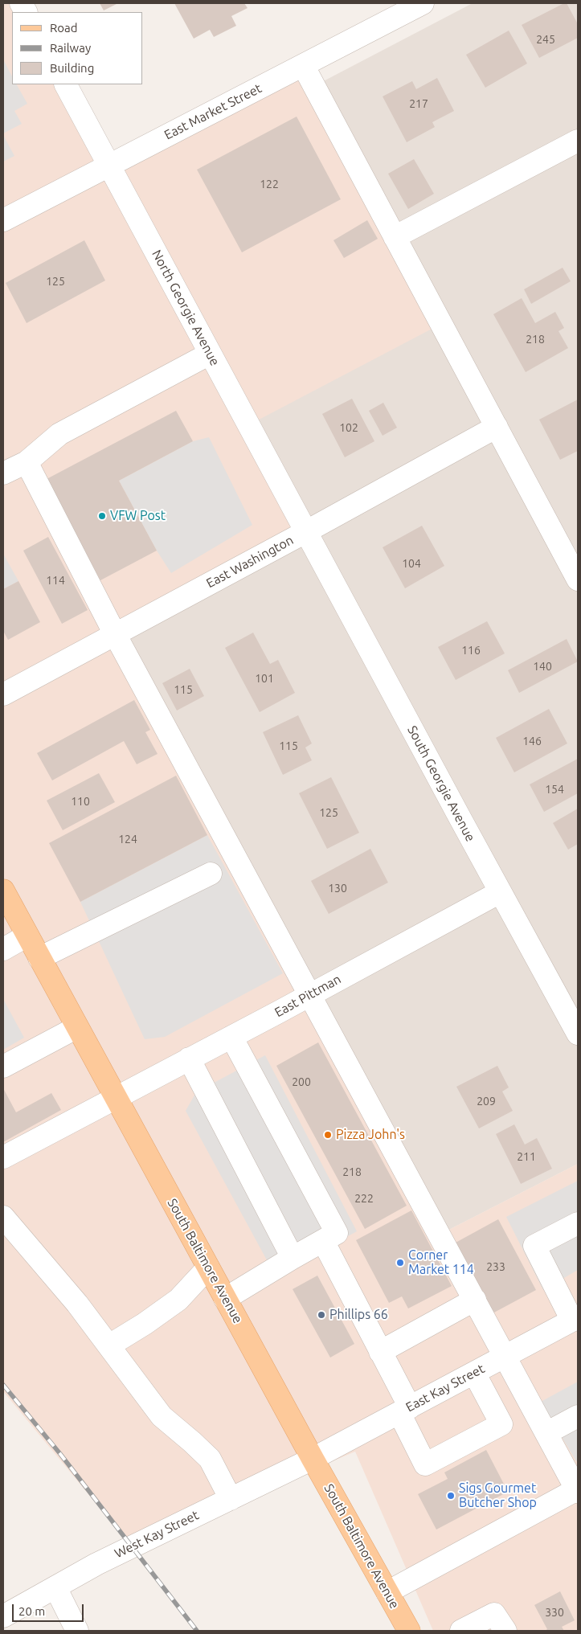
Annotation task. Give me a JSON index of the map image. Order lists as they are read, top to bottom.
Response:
{
  "streets": {
    "main road": ["South Baltimore Avenue"],
    "street": [
      "East Market Street",
      "North Georgie Avenue",
      "East Washington",
      "South Georgie Avenue",
      "East Pittman",
      "East Kay Street",
      "West Kay Street"
    ]
  },
  "crossings": [
    ["East Market Street", "North Georgie Avenue"],
    ["North Georgie Avenue", "East Washington"],
    ["North Georgie Avenue", "South Georgie Avenue"],
    ["East Washington", "South Georgie Avenue"],
    ["South Georgie Avenue", "East Pittman"],
    ["East Pittman", "South Baltimore Avenue"],
    ["South Baltimore Avenue", "East Kay Street"],
    ["South Baltimore Avenue", "West Kay Street"],
    ["East Kay Street", "West Kay Street"]
  ],
  "places": [
    "VFW Post",
    "Pizza John's",
    "Corner Market 114",
    "Phillips 66",
    "Sigs Gourmet Butcher Shop"
  ],
  "house_numbers": [
    "245",
    "217",
    "122",
    "125",
    "218",
    "102",
    "104",
    "114",
    "116",
    "140",
    "101",
    "115",
    "146",
    "115",
    "154",
    "110",
    "125",
    "124",
    "130",
    "200",
    "209",
    "211",
    "218",
    "222",
    "233",
    "330"
  ],
  "legend": ["Road", "Railway", "Building"],
  "scale_bar": "20 m"
}
